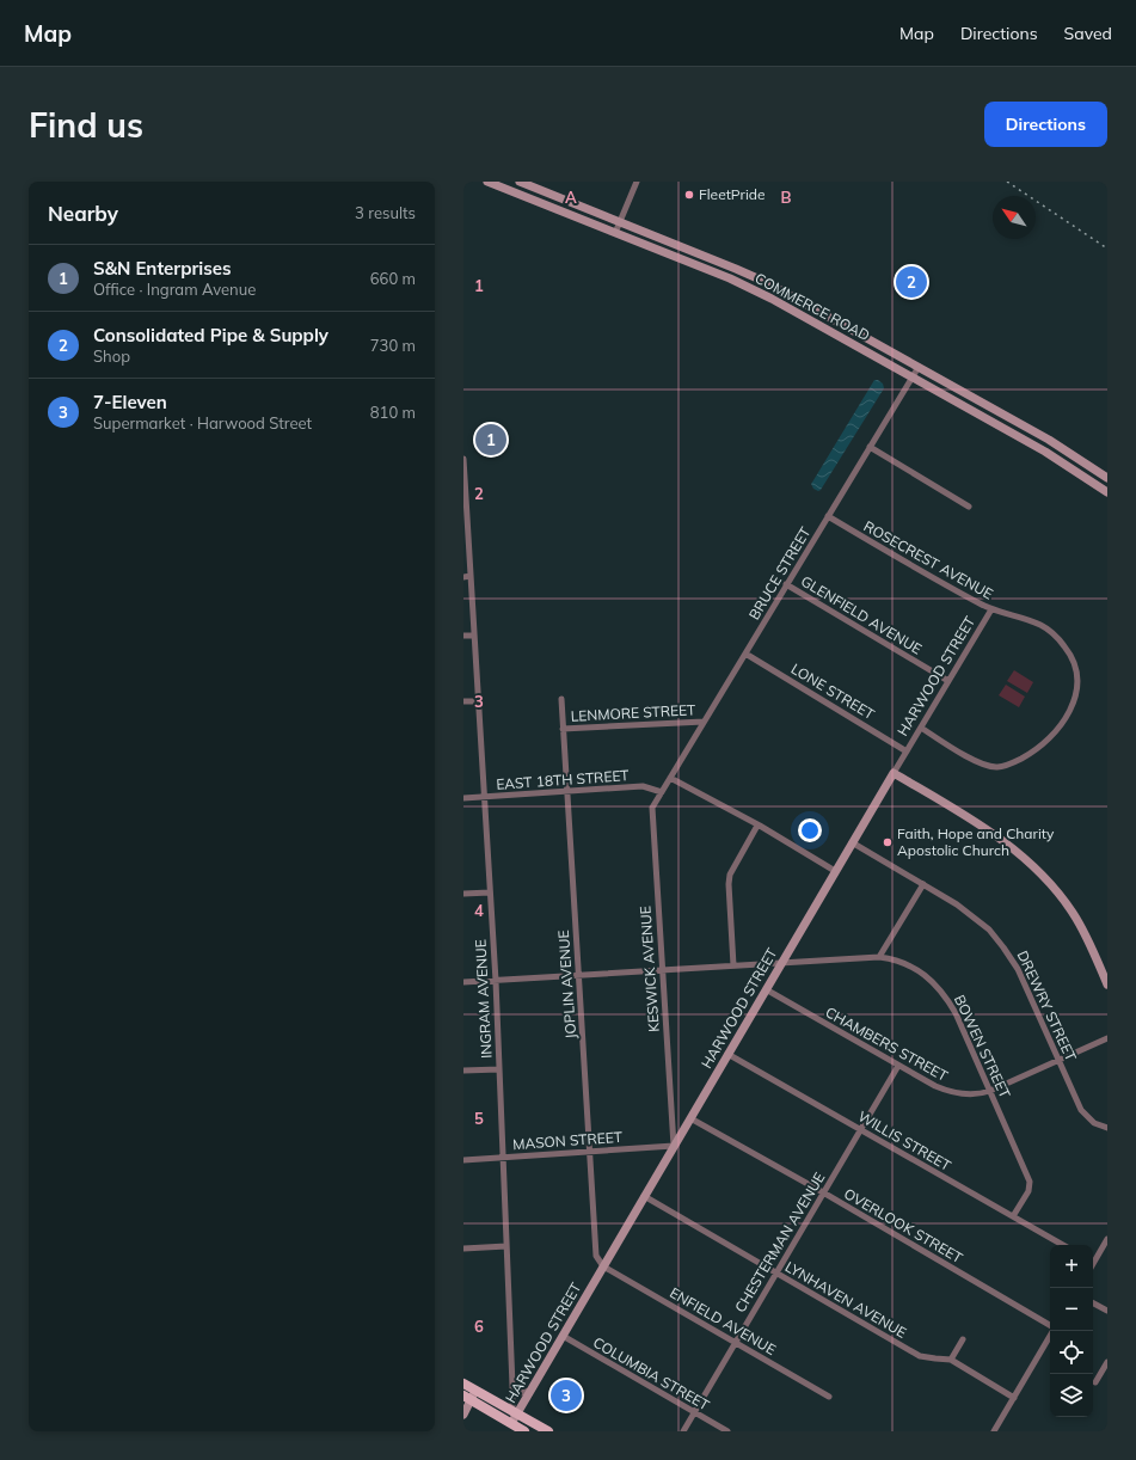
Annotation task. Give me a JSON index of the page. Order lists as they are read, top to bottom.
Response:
{
  "streets": {
    "main road": ["COMMERCE ROAD", "HARWOOD STREET"],
    "street": [
      "ROSECREST AVENUE",
      "BRUCE STREET",
      "GLENFIELD AVENUE",
      "LONE STREET",
      "LENMORE STREET",
      "EAST 18TH STREET",
      "KESWICK AVENUE",
      "JOPLIN AVENUE",
      "INGRAM AVENUE",
      "DREWRY STREET",
      "CHAMBERS STREET",
      "BOWEN STREET",
      "MASON STREET",
      "WILLIS STREET",
      "OVERLOOK STREET",
      "CHESTERMAN AVENUE",
      "LYNHAVEN AVENUE",
      "ENFIELD AVENUE",
      "COLUMBIA STREET"
    ]
  },
  "crossings": [
    ["COMMERCE ROAD", "BRUCE STREET"],
    ["ROSECREST AVENUE", "BRUCE STREET"],
    ["ROSECREST AVENUE", "GLENFIELD AVENUE"],
    ["ROSECREST AVENUE", "HARWOOD STREET"],
    ["BRUCE STREET", "GLENFIELD AVENUE"],
    ["BRUCE STREET", "LONE STREET"],
    ["BRUCE STREET", "LENMORE STREET"],
    ["BRUCE STREET", "EAST 18TH STREET"],
    ["BRUCE STREET", "KESWICK AVENUE"],
    ["GLENFIELD AVENUE", "HARWOOD STREET"],
    ["HARWOOD STREET", "LONE STREET"],
    ["HARWOOD STREET", "KESWICK AVENUE"],
    ["HARWOOD STREET", "JOPLIN AVENUE"],
    ["HARWOOD STREET", "INGRAM AVENUE"],
    ["HARWOOD STREET", "DREWRY STREET"],
    ["HARWOOD STREET", "CHAMBERS STREET"],
    ["HARWOOD STREET", "BOWEN STREET"],
    ["HARWOOD STREET", "MASON STREET"],
    ["HARWOOD STREET", "WILLIS STREET"],
    ["HARWOOD STREET", "OVERLOOK STREET"],
    ["HARWOOD STREET", "LYNHAVEN AVENUE"],
    ["HARWOOD STREET", "ENFIELD AVENUE"],
    ["HARWOOD STREET", "COLUMBIA STREET"],
    ["LENMORE STREET", "JOPLIN AVENUE"],
    ["EAST 18TH STREET", "KESWICK AVENUE"],
    ["EAST 18TH STREET", "JOPLIN AVENUE"],
    ["EAST 18TH STREET", "INGRAM AVENUE"],
    ["KESWICK AVENUE", "BOWEN STREET"],
    ["KESWICK AVENUE", "MASON STREET"],
    ["JOPLIN AVENUE", "BOWEN STREET"],
    ["JOPLIN AVENUE", "MASON STREET"],
    ["JOPLIN AVENUE", "ENFIELD AVENUE"],
    ["INGRAM AVENUE", "BOWEN STREET"],
    ["INGRAM AVENUE", "MASON STREET"],
    ["DREWRY STREET", "CHAMBERS STREET"],
    ["CHAMBERS STREET", "BOWEN STREET"],
    ["CHAMBERS STREET", "CHESTERMAN AVENUE"],
    ["BOWEN STREET", "WILLIS STREET"],
    ["WILLIS STREET", "CHESTERMAN AVENUE"],
    ["OVERLOOK STREET", "CHESTERMAN AVENUE"],
    ["CHESTERMAN AVENUE", "LYNHAVEN AVENUE"],
    ["CHESTERMAN AVENUE", "ENFIELD AVENUE"],
    ["CHESTERMAN AVENUE", "COLUMBIA STREET"]
  ],
  "places": ["FleetPride", "Faith, Hope and Charity Apostolic Church"],
  "north": "top left",
  "page": {
    "header": "Map",
    "nav": ["Map", "Directions", "Saved"],
    "buttons": "Directions",
    "title": "Find us",
    "heading": ["Nearby", "3 results"],
    "list": [
      {
        "mark": "1",
        "name": "S&N Enterprises",
        "note": "Office · Ingram Avenue",
        "value": "660 m"
      },
      {
        "mark": "2",
        "name": "Consolidated Pipe & Supply",
        "note": "Shop",
        "value": "730 m"
      },
      {
        "mark": "3",
        "name": "7-Eleven",
        "note": "Supermarket · Harwood Street",
        "value": "810 m"
      }
    ],
    "pins": ["2", "1", "3"],
    "map_buttons": ["+", "−"]
  },
  "grid": {
    "columns": ["A", "B"],
    "rows": [
      "1",
      "2",
      "3",
      "4",
      "5",
      "6"
    ]
  }
}
